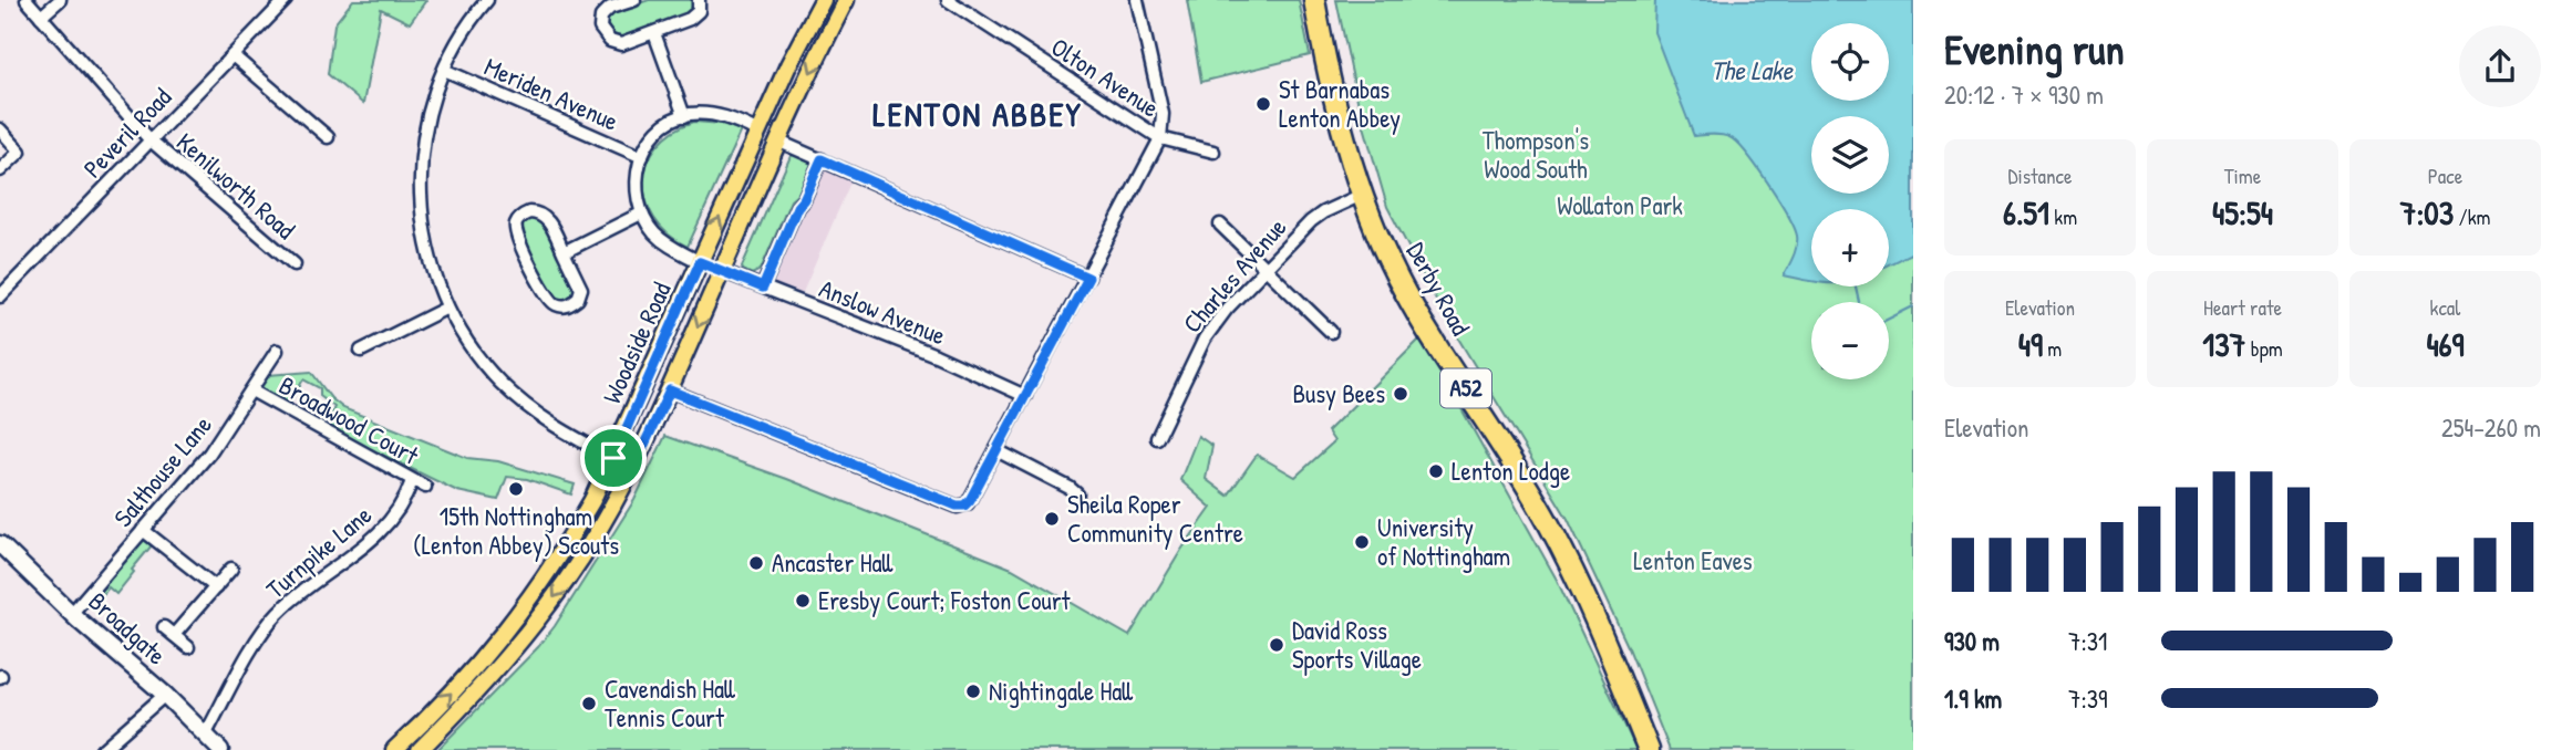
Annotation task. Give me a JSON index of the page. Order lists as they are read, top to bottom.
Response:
{
  "streets": {
    "highway": ["Derby Road", "A52"],
    "main road": ["Woodside Road", "Broadgate"],
    "street": [
      "Olton Avenue",
      "Meriden Avenue",
      "Peveril Road",
      "Kenilworth Road",
      "Charles Avenue",
      "Anslow Avenue",
      "Broadwood Court",
      "Salthouse Lane",
      "Turnpike Lane"
    ]
  },
  "crossings": [
    ["Peveril Road", "Kenilworth Road"],
    ["Charles Avenue", "Derby Road"],
    ["Anslow Avenue", "Woodside Road"],
    ["Broadwood Court", "Salthouse Lane"],
    ["Broadwood Court", "Turnpike Lane"],
    ["Salthouse Lane", "Broadgate"],
    ["Turnpike Lane", "Broadgate"]
  ],
  "districts": ["LENTON ABBEY"],
  "water": ["The Lake"],
  "parks": ["Thompson's Wood South", "Wollaton Park", "Lenton Eaves"],
  "places": [
    "St Barnabas Lenton Abbey",
    "Busy Bees",
    "Lenton Lodge",
    "15th Nottingham (Lenton Abbey) Scouts",
    "Sheila Roper Community Centre",
    "University of Nottingham",
    "Ancaster Hall",
    "Eresby Court; Foston Court",
    "David Ross Sports Village",
    "Nightingale Hall",
    "Cavendish Hall Tennis Court"
  ],
  "page": {
    "heading": ["Evening run", "20:12 · 7 × 930 m"],
    "map_buttons": ["+", "−"],
    "stats": [
      ["Distance", "6.51 km"],
      ["Time", "45:54"],
      ["Pace", "7:03 /km"],
      ["Elevation", "49 m"],
      ["Heart rate", "137 bpm"],
      ["kcal", "469"]
    ],
    "chart": ["Elevation", "254–260 m"],
    "list": [
      {
        "name": "930 m",
        "note": "7:31"
      },
      {
        "name": "1.9 km",
        "note": "7:39"
      }
    ]
  }
}
